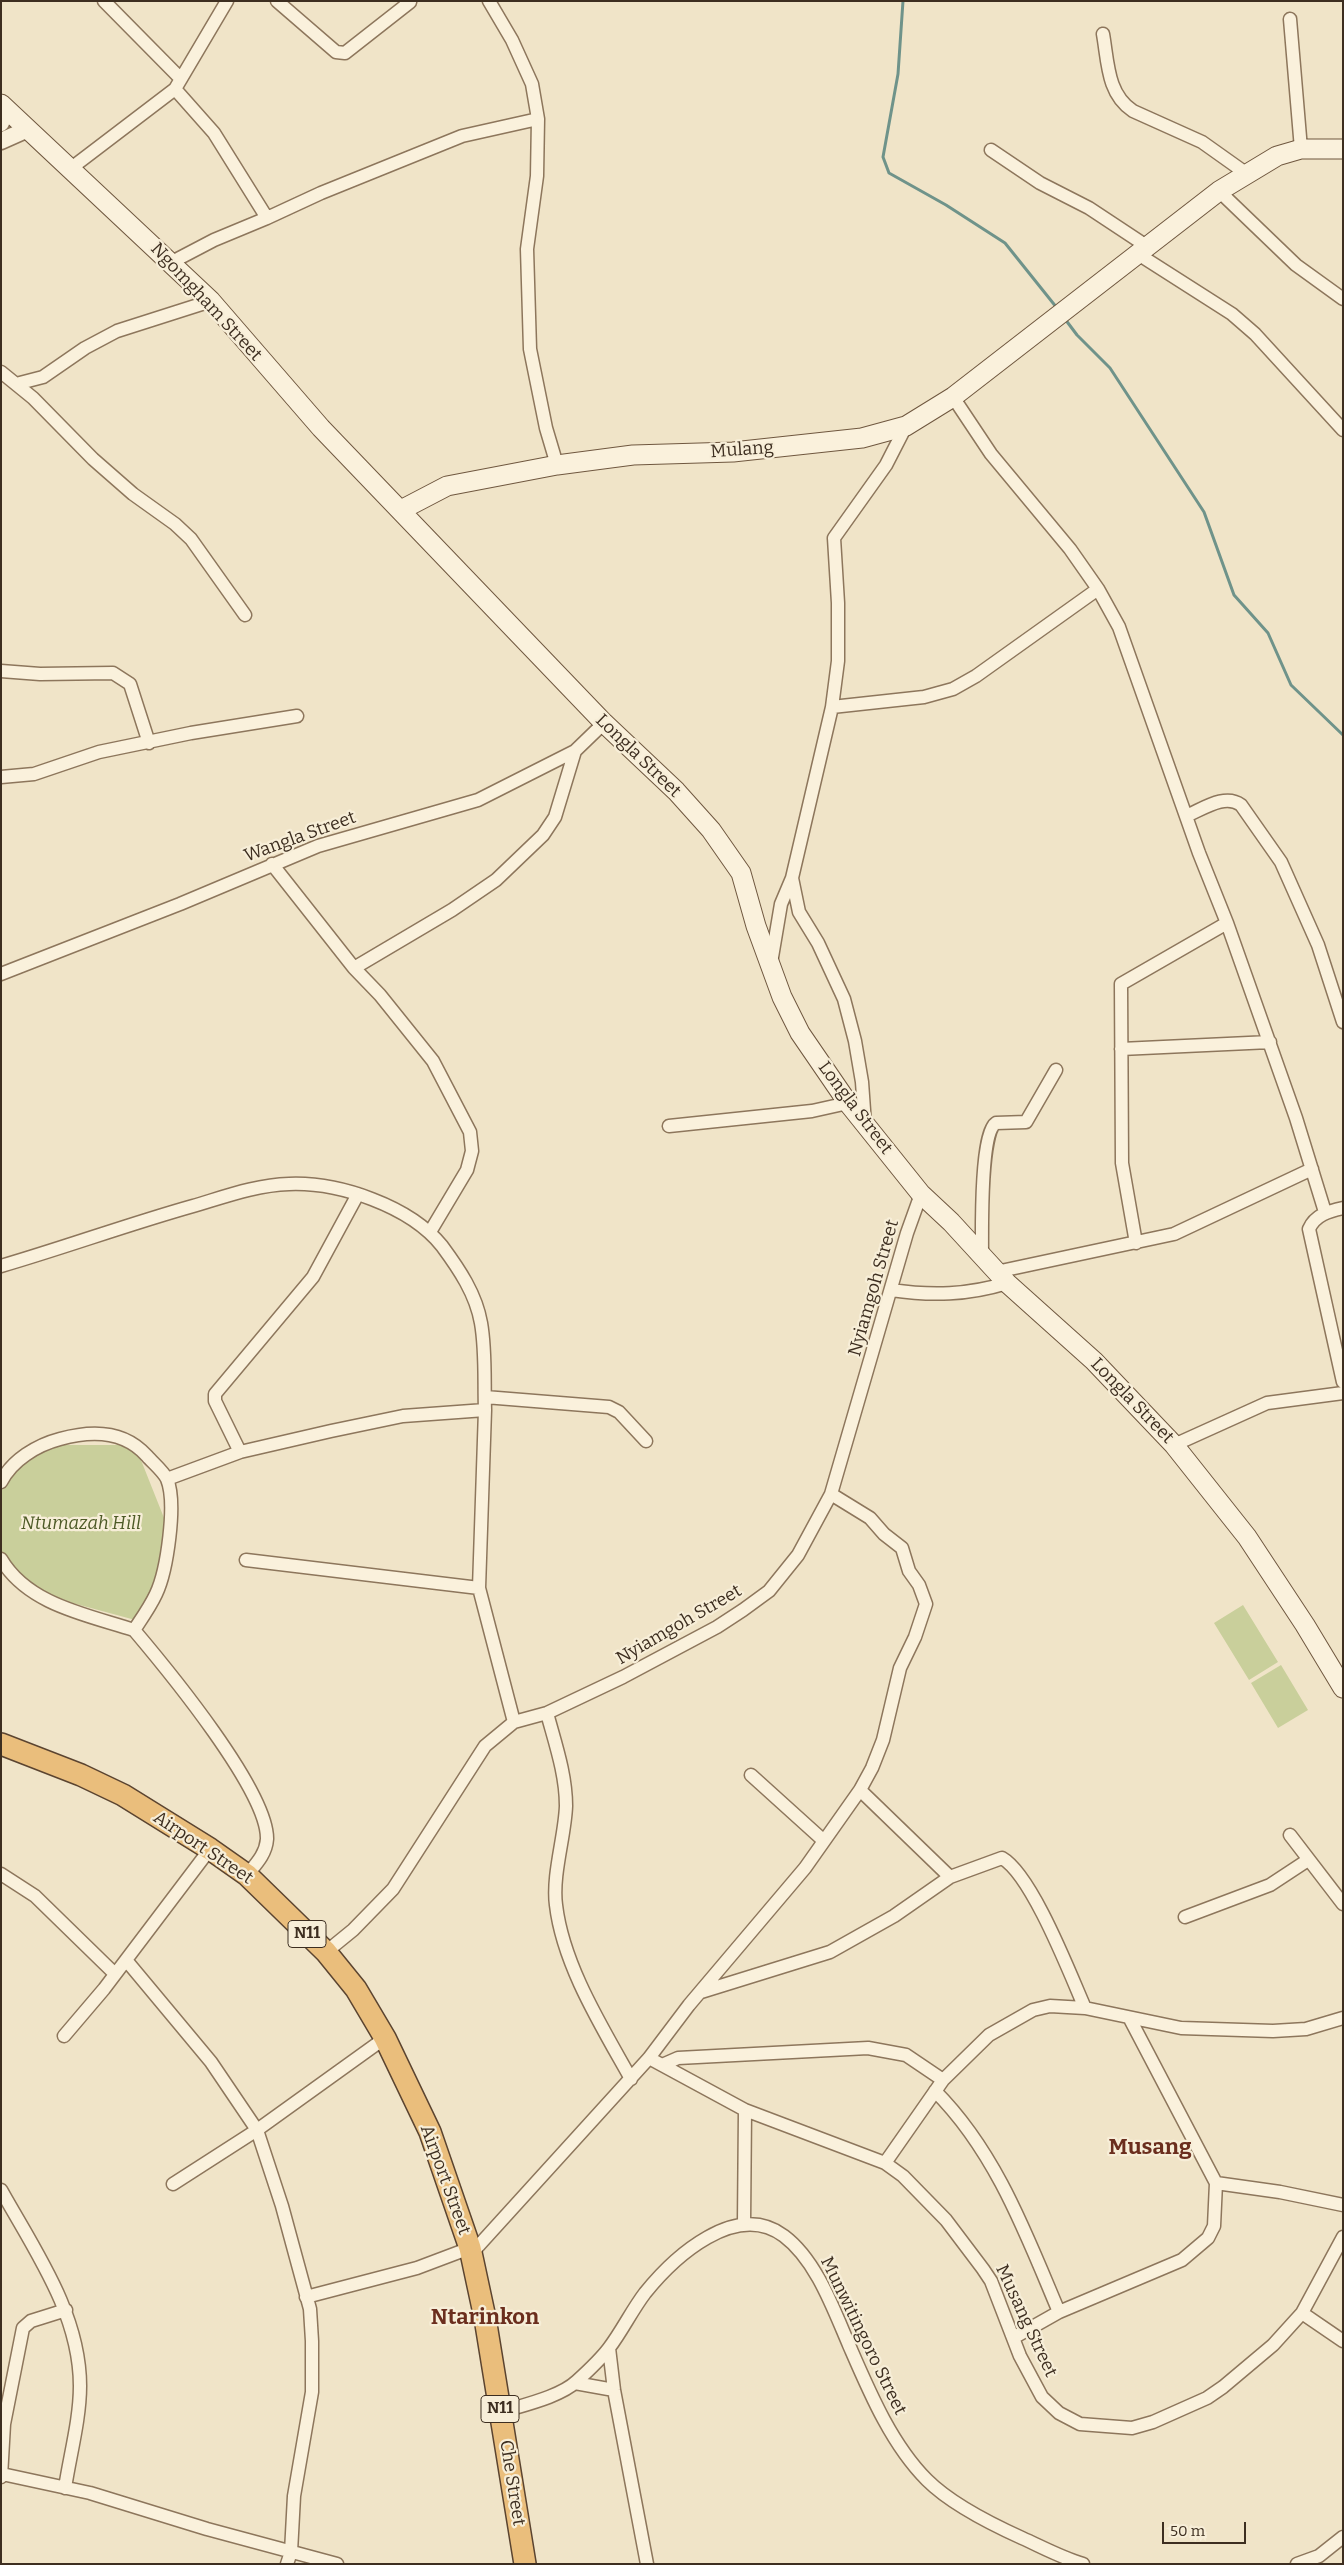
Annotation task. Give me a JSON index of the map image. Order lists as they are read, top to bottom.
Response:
{
  "streets": {
    "highway": ["Airport Street", "N11", "Che Street"],
    "main road": ["Ngomgham Street", "Mulang", "Longla Street"],
    "street": [
      "Wangla Street",
      "Nyiamgoh Street",
      "Musang Street",
      "Munwitingoro Street"
    ]
  },
  "crossings": [
    ["Ngomgham Street", "Mulang"],
    ["Ngomgham Street", "Longla Street"],
    ["Mulang", "Longla Street"],
    ["Longla Street", "Wangla Street"],
    ["Longla Street", "Nyiamgoh Street"],
    ["Nyiamgoh Street", "Airport Street"],
    ["Airport Street", "Che Street"],
    ["Munwitingoro Street", "Che Street"]
  ],
  "districts": ["Musang", "Ntarinkon"],
  "parks": ["Ntumazah Hill"],
  "scale_bar": "50 m"
}
